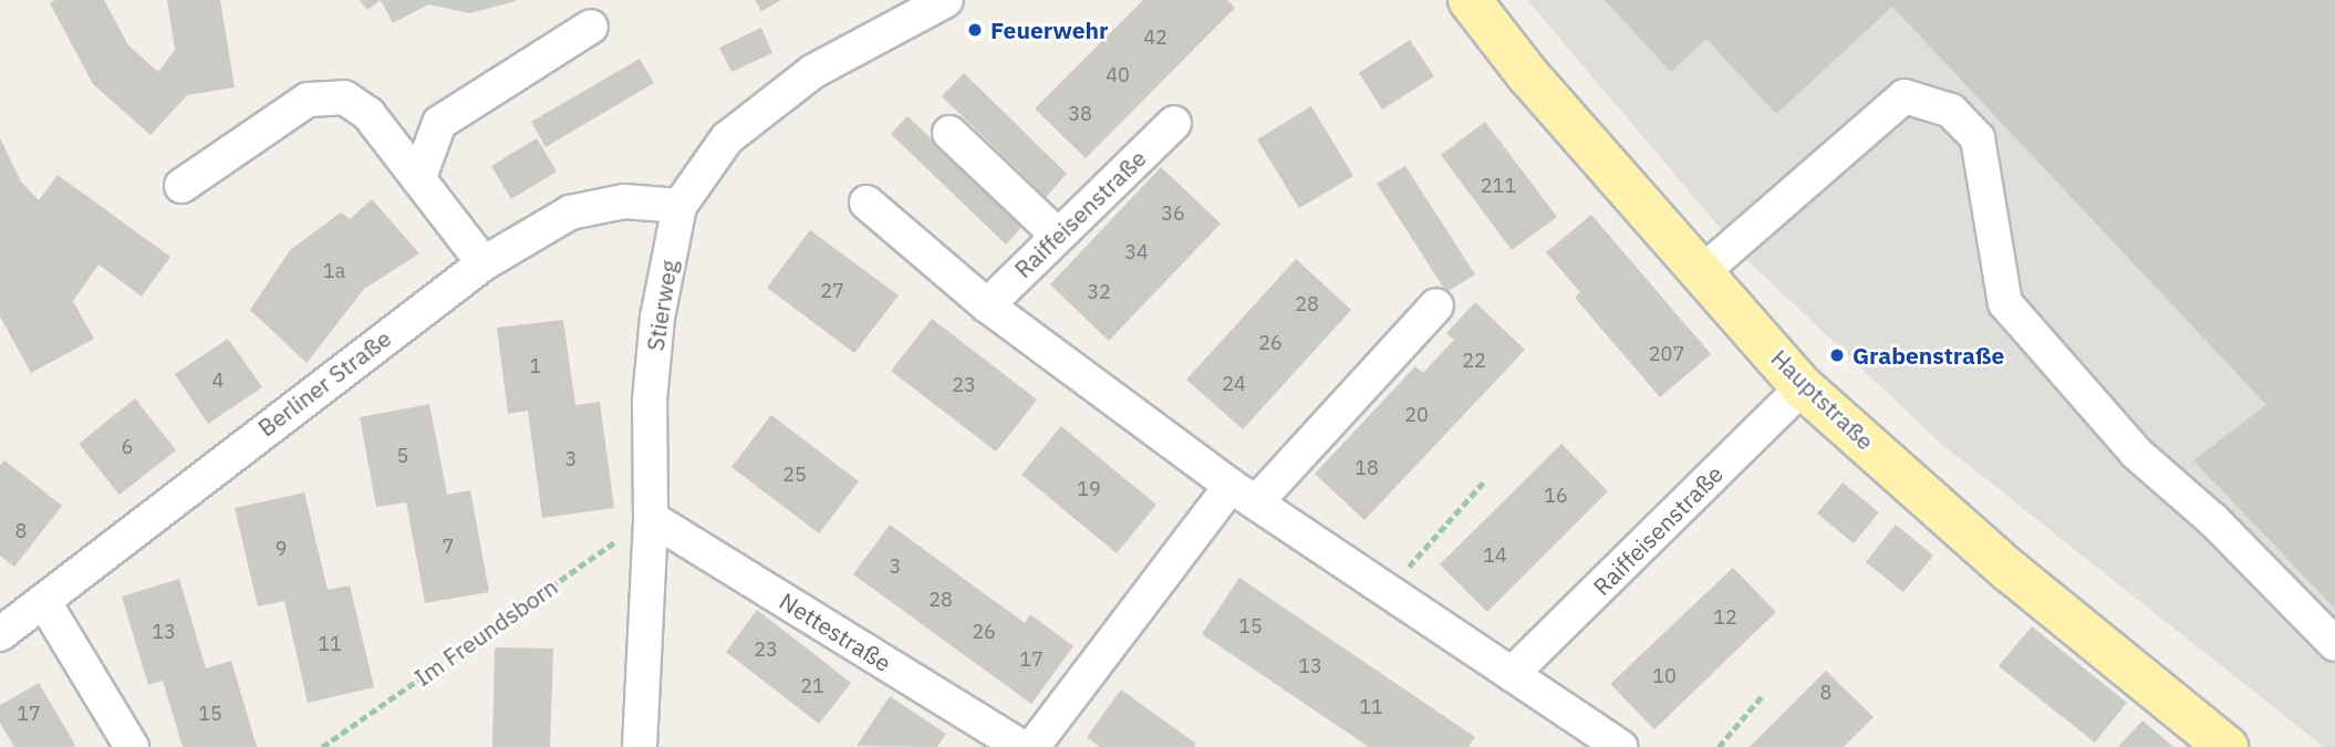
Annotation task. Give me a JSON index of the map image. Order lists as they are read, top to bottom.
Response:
{
  "streets": {
    "main road": ["Hauptstraße"],
    "street": [
      "Raiffeisenstraße",
      "Stierweg",
      "Berliner Straße",
      "Nettestraße"
    ],
    "path": ["Im Freundsborn"]
  },
  "crossings": [
    ["Raiffeisenstraße", "Hauptstraße"],
    ["Stierweg", "Berliner Straße"],
    ["Stierweg", "Im Freundsborn"],
    ["Stierweg", "Nettestraße"],
    ["Im Freundsborn", "Nettestraße"]
  ],
  "places": ["Feuerwehr", "Grabenstraße"],
  "house_numbers": [
    "42",
    "40",
    "38",
    "211",
    "36",
    "34",
    "1a",
    "27",
    "32",
    "28",
    "26",
    "207",
    "22",
    "1",
    "4",
    "24",
    "23",
    "20",
    "6",
    "5",
    "3",
    "18",
    "25",
    "19",
    "16",
    "8",
    "7",
    "9",
    "14",
    "3",
    "28",
    "12",
    "15",
    "13",
    "26",
    "11",
    "23",
    "17",
    "13",
    "10",
    "21",
    "8",
    "11",
    "17",
    "15"
  ]
}
